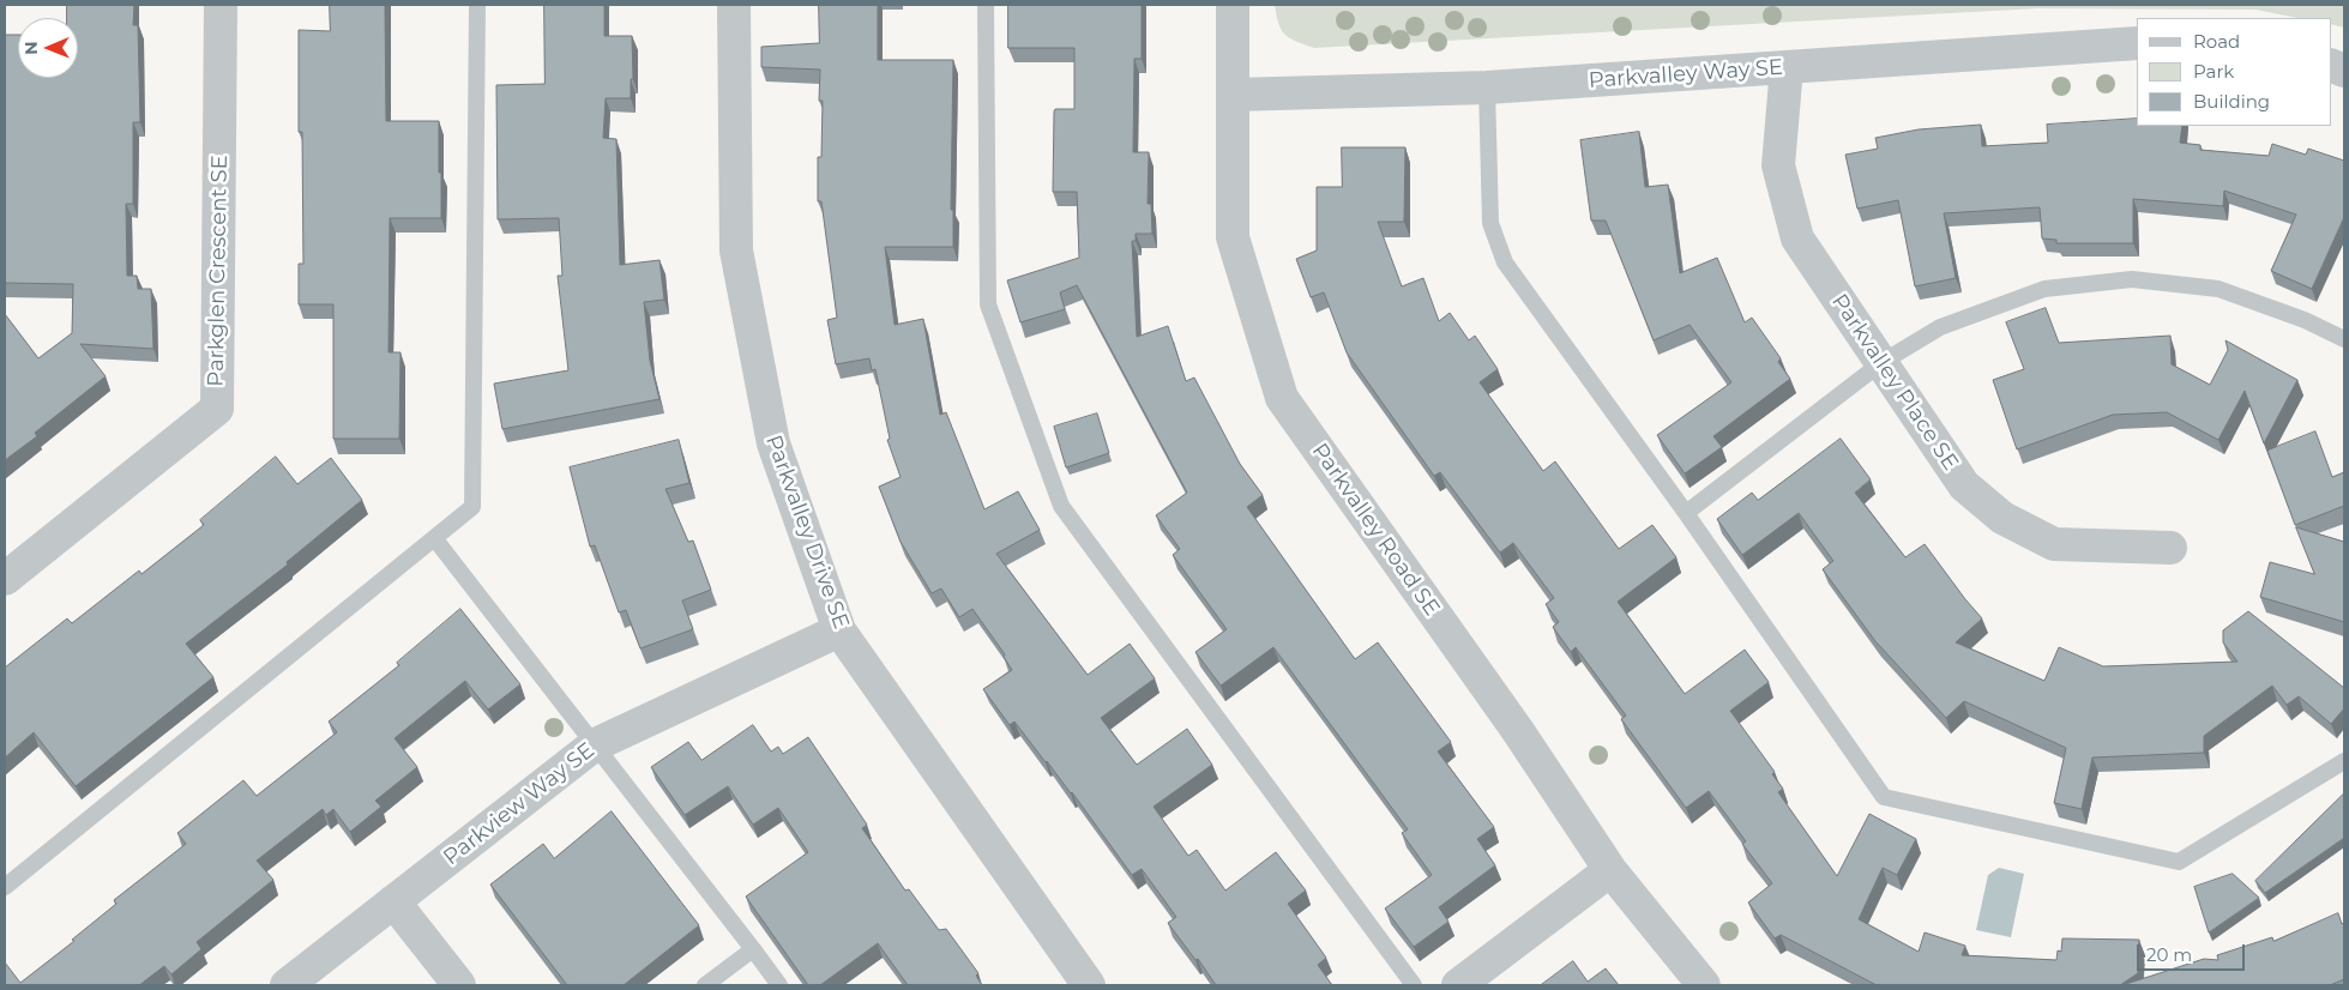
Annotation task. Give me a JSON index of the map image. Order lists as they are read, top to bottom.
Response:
{
  "streets": {
    "street": [
      "Parkvalley Way SE",
      "Parkglen Crescent SE",
      "Parkvalley Place SE",
      "Parkvalley Road SE",
      "Parkvalley Drive SE",
      "Parkview Way SE"
    ]
  },
  "crossings": [
    ["Parkvalley Way SE", "Parkvalley Place SE"],
    ["Parkvalley Way SE", "Parkvalley Road SE"],
    ["Parkvalley Drive SE", "Parkview Way SE"]
  ],
  "legend": ["Road", "Park", "Building"],
  "scale_bar": "20 m",
  "north": "left"
}
